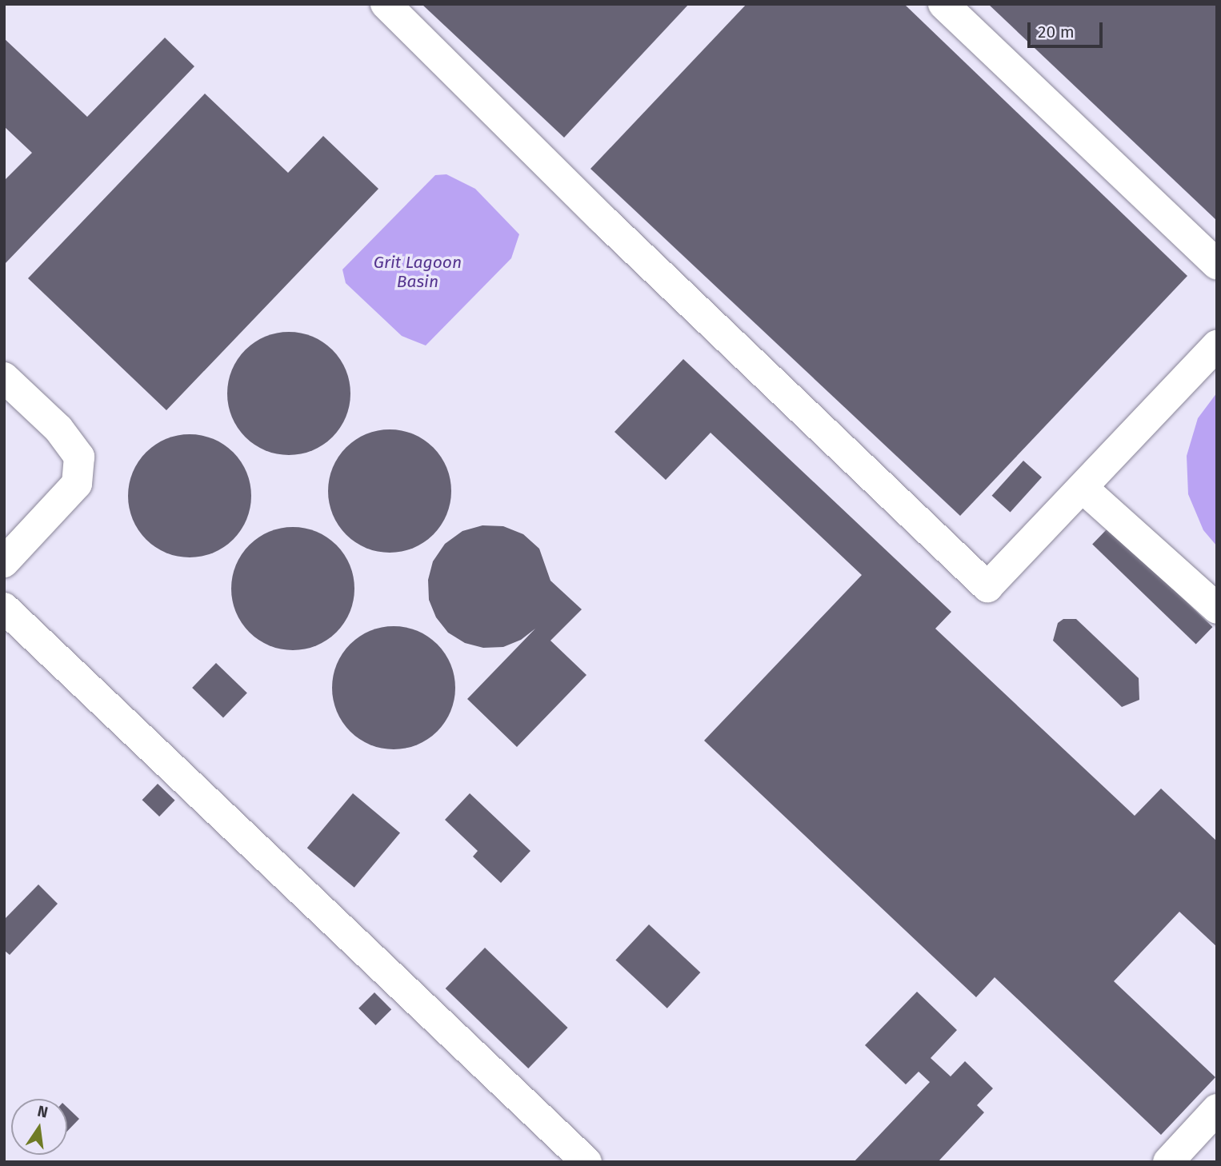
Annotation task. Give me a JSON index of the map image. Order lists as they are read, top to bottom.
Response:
{
  "water": ["Grit Lagoon Basin"],
  "scale_bar": "20 m",
  "north": "top"
}
